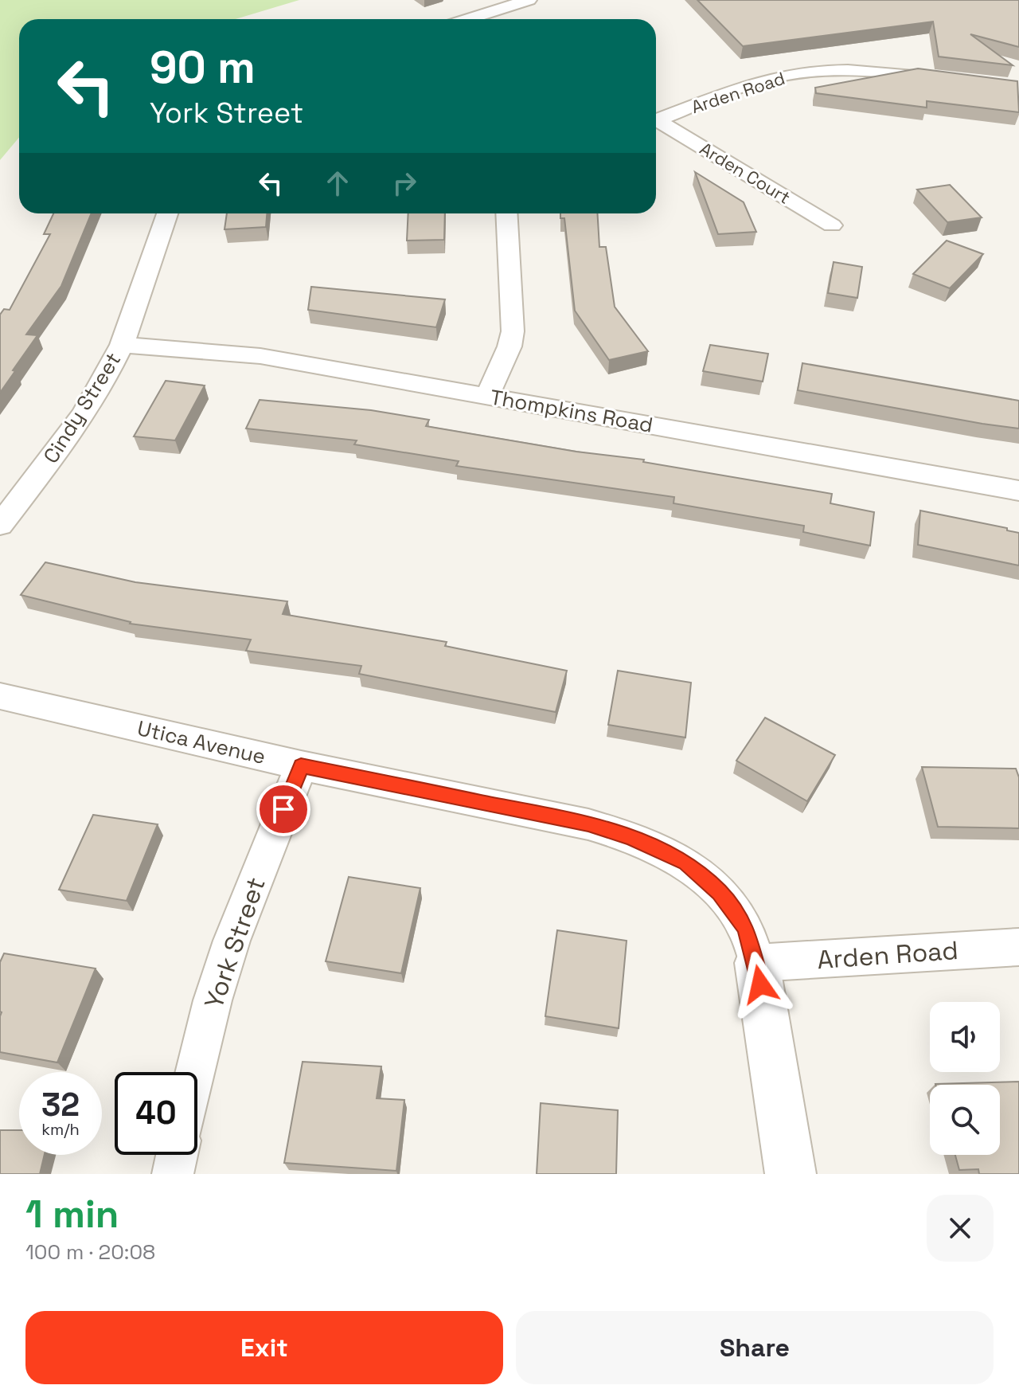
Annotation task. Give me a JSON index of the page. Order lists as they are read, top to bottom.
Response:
{
  "streets": {
    "street": [
      "Arden Road",
      "Arden Court",
      "Cindy Street",
      "Thompkins Road",
      "Utica Avenue",
      "York Street"
    ]
  },
  "crossings": [
    ["Arden Road", "Utica Avenue"],
    ["Cindy Street", "Thompkins Road"],
    ["Utica Avenue", "York Street"]
  ],
  "page": {
    "turn": ["90 m", "York Street"],
    "speed": "32 km/h",
    "limit": "40",
    "heading": ["1 min", "100 m · 20:08"],
    "buttons": ["Exit", "Share"]
  }
}
